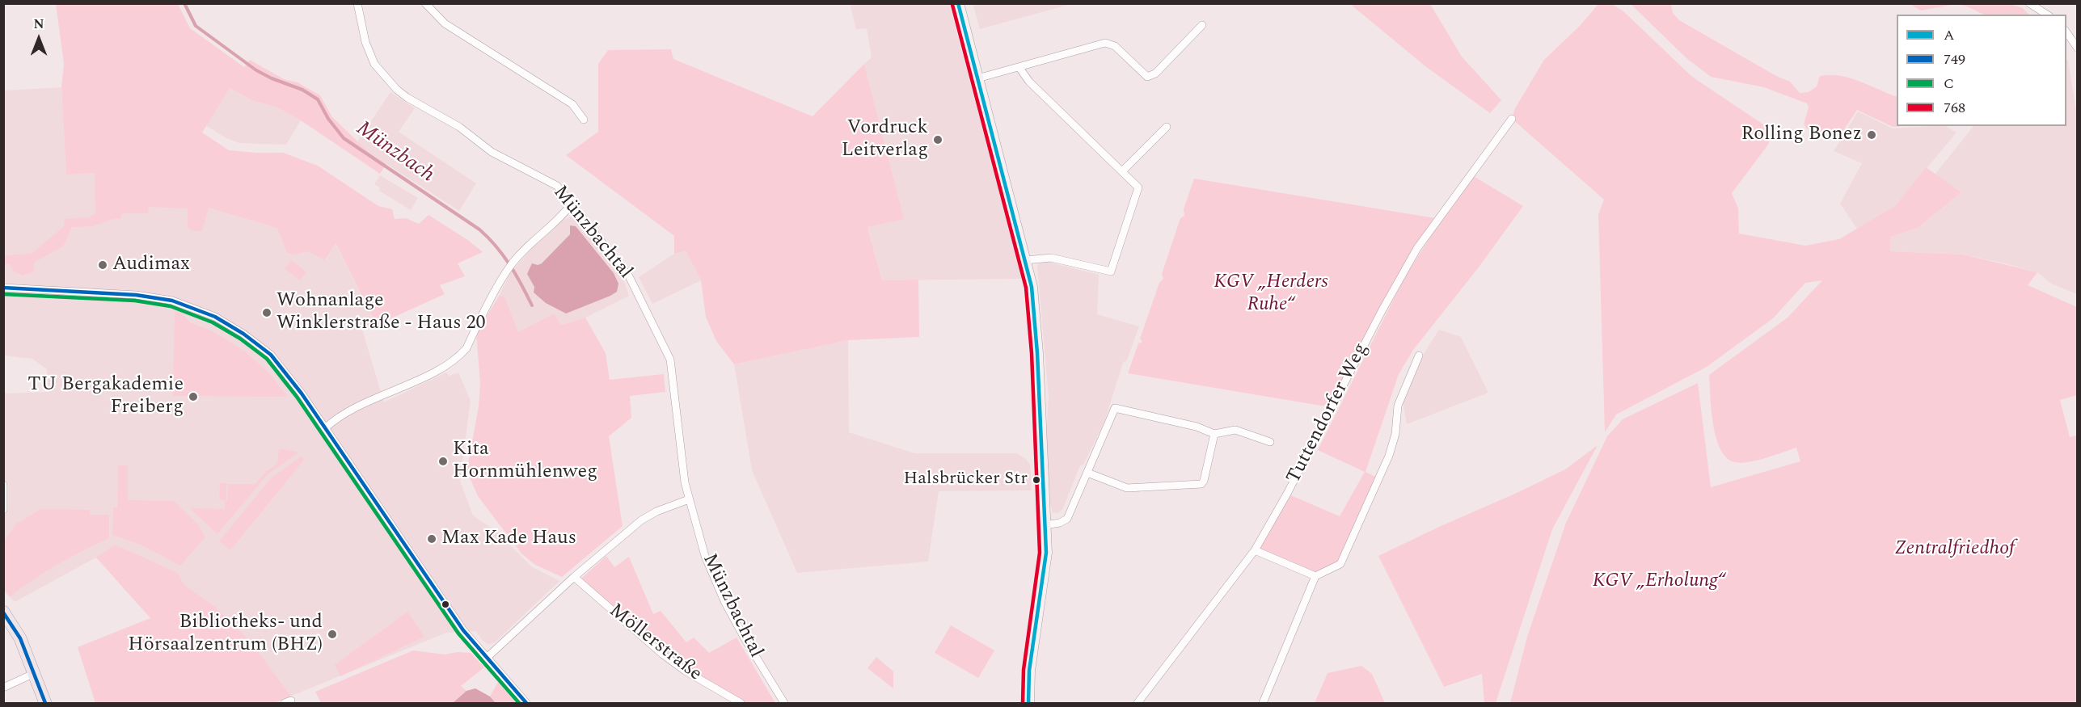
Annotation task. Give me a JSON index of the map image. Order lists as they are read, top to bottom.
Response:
{
  "streets": {
    "street": ["Münzbachtal", "Tuttendorfer Weg", "Möllerstraße"]
  },
  "water": ["Münzbach"],
  "parks": ["KGV „Herders Ruhe“", "Zentralfriedhof", "KGV „Erholung“"],
  "places": [
    "Rolling Bonez",
    "Vordruck Leitverlag",
    "Audimax",
    "Wohnanlage Winklerstraße - Haus 20",
    "TU Bergakademie Freiberg",
    "Kita Hornmühlenweg",
    "Halsbrücker Str",
    "Max Kade Haus",
    "Bibliotheks- und Hörsaalzentrum (BHZ)"
  ],
  "lines": [
    "transit line A",
    "transit line 768",
    "transit line 749",
    "transit line C"
  ],
  "legend": [
    "A",
    "749",
    "C",
    "768"
  ],
  "north": "top"
}
